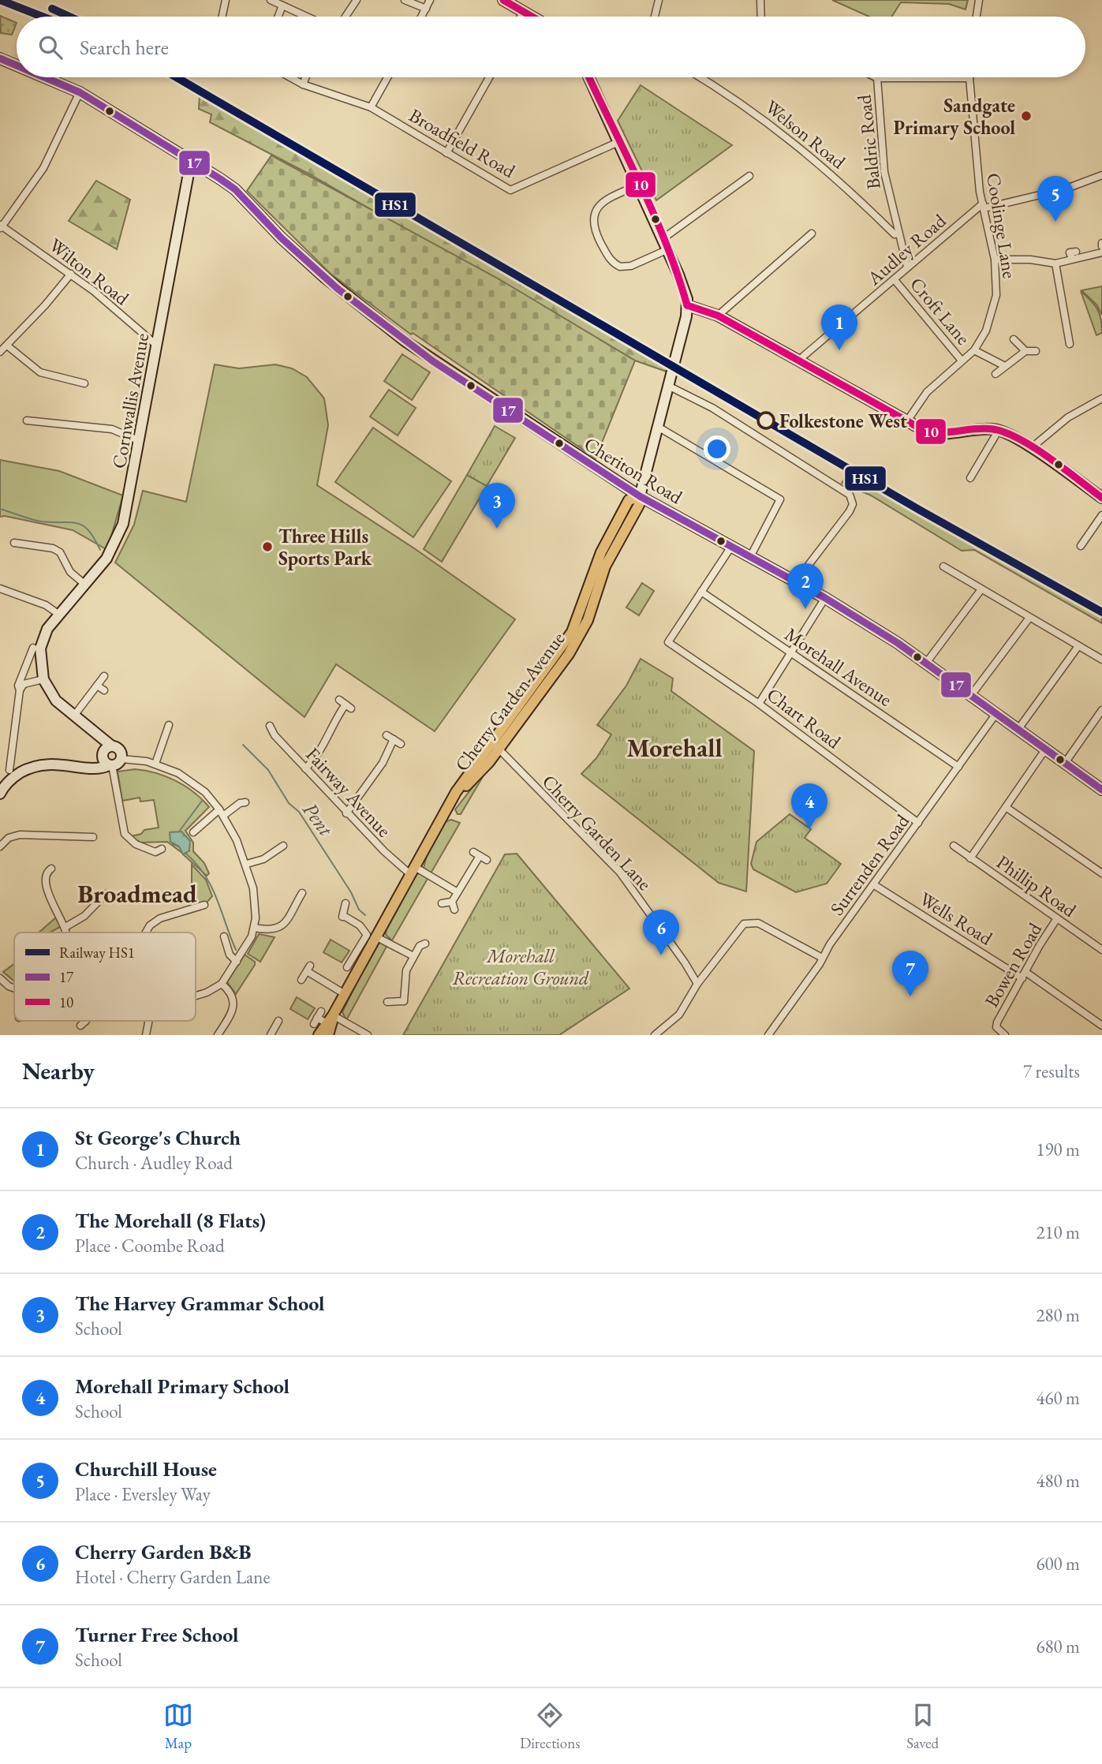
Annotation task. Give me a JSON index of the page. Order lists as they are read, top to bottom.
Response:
{
  "streets": {
    "main road": ["Cheriton Road", "Cherry Garden Avenue"],
    "street": [
      "Welson Road",
      "Baldric Road",
      "Broadfield Road",
      "Coolinge Lane",
      "Audley Road",
      "Wilton Road",
      "Croft Lane",
      "Cornwallis Avenue",
      "Morehall Avenue",
      "Chart Road",
      "Fairway Avenue",
      "Cherry Garden Lane",
      "Surrenden Road",
      "Phillip Road",
      "Wells Road",
      "Bowen Road"
    ]
  },
  "crossings": [
    ["Welson Road", "Baldric Road"],
    ["Baldric Road", "Audley Road"],
    ["Coolinge Lane", "Audley Road"],
    ["Coolinge Lane", "Croft Lane"],
    ["Audley Road", "Croft Lane"],
    ["Wilton Road", "Cornwallis Avenue"],
    ["Cornwallis Avenue", "Cheriton Road"],
    ["Cheriton Road", "Cherry Garden Avenue"],
    ["Cheriton Road", "Surrenden Road"],
    ["Morehall Avenue", "Chart Road"],
    ["Morehall Avenue", "Surrenden Road"],
    ["Cherry Garden Avenue", "Fairway Avenue"],
    ["Cherry Garden Avenue", "Cherry Garden Lane"],
    ["Chart Road", "Surrenden Road"],
    ["Surrenden Road", "Wells Road"],
    ["Phillip Road", "Bowen Road"],
    ["Wells Road", "Bowen Road"]
  ],
  "districts": ["Morehall", "Broadmead"],
  "water": ["Pent"],
  "parks": ["Morehall Recreation Ground"],
  "places": ["Sandgate Primary School", "Folkestone West", "Three Hills Sports Park"],
  "lines": ["rail line HS1", "transit line 10", "transit line 17"],
  "legend": ["Railway HS1", "17", "10"],
  "page": {
    "search": "Search here",
    "pins": [
      "5",
      "1",
      "3",
      "2",
      "4",
      "6",
      "7"
    ],
    "heading": ["Nearby", "7 results"],
    "list": [
      {
        "mark": "1",
        "name": "St George's Church",
        "note": "Church · Audley Road",
        "value": "190 m"
      },
      {
        "mark": "2",
        "name": "The Morehall (8 Flats)",
        "note": "Place · Coombe Road",
        "value": "210 m"
      },
      {
        "mark": "3",
        "name": "The Harvey Grammar School",
        "note": "School",
        "value": "280 m"
      },
      {
        "mark": "4",
        "name": "Morehall Primary School",
        "note": "School",
        "value": "460 m"
      },
      {
        "mark": "5",
        "name": "Churchill House",
        "note": "Place · Eversley Way",
        "value": "480 m"
      },
      {
        "mark": "6",
        "name": "Cherry Garden B&B",
        "note": "Hotel · Cherry Garden Lane",
        "value": "600 m"
      },
      {
        "mark": "7",
        "name": "Turner Free School",
        "note": "School",
        "value": "680 m"
      }
    ],
    "nav": ["Map", "Directions", "Saved"]
  }
}
